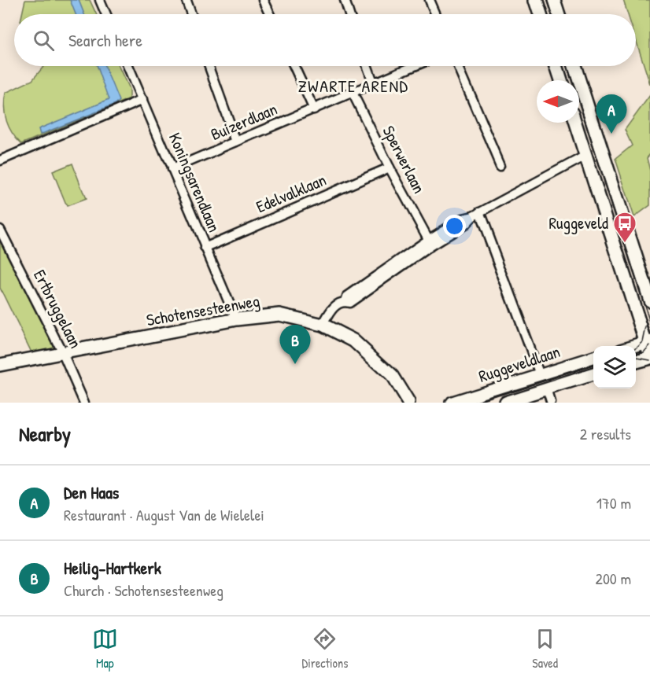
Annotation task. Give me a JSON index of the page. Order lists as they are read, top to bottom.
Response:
{
  "streets": {
    "street": [
      "Buizerdlaan",
      "Sperwerlaan",
      "Koningsarendlaan",
      "Edelvalklaan",
      "Ertbruggelaan",
      "Schotensesteenweg",
      "Ruggeveldlaan"
    ]
  },
  "crossings": [
    ["Buizerdlaan", "Sperwerlaan"],
    ["Buizerdlaan", "Koningsarendlaan"],
    ["Sperwerlaan", "Edelvalklaan"],
    ["Koningsarendlaan", "Edelvalklaan"],
    ["Koningsarendlaan", "Schotensesteenweg"],
    ["Ertbruggelaan", "Schotensesteenweg"]
  ],
  "districts": ["ZWARTE AREND"],
  "places": {
    "bus stop": ["Ruggeveld"]
  },
  "north": "left",
  "page": {
    "search": "Search here",
    "pins": ["A", "B"],
    "heading": ["Nearby", "2 results"],
    "list": [
      {
        "mark": "A",
        "name": "Den Haas",
        "note": "Restaurant · August Van de Wielelei",
        "value": "170 m"
      },
      {
        "mark": "B",
        "name": "Heilig-Hartkerk",
        "note": "Church · Schotensesteenweg",
        "value": "200 m"
      }
    ],
    "nav": ["Map", "Directions", "Saved"]
  }
}
